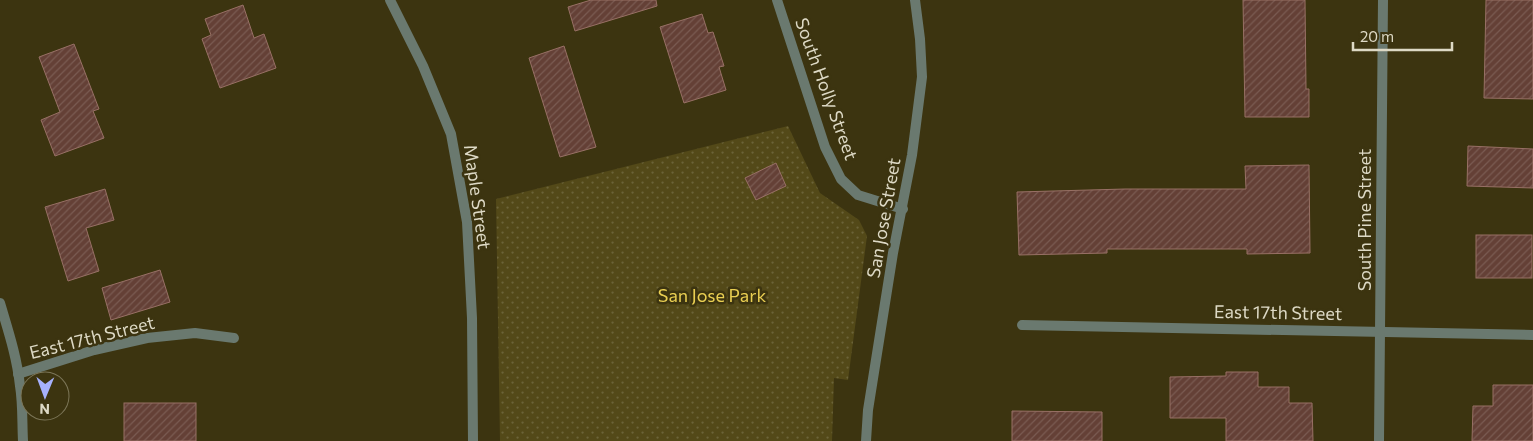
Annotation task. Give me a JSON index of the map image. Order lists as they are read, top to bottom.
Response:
{
  "streets": {
    "street": [
      "South Holly Street",
      "Maple Street",
      "San Jose Street",
      "South Pine Street",
      "East 17th Street"
    ]
  },
  "crossings": [
    ["South Holly Street", "San Jose Street"],
    ["South Pine Street", "East 17th Street"]
  ],
  "parks": ["San Jose Park"],
  "scale_bar": "20 m",
  "north": "bottom"
}
